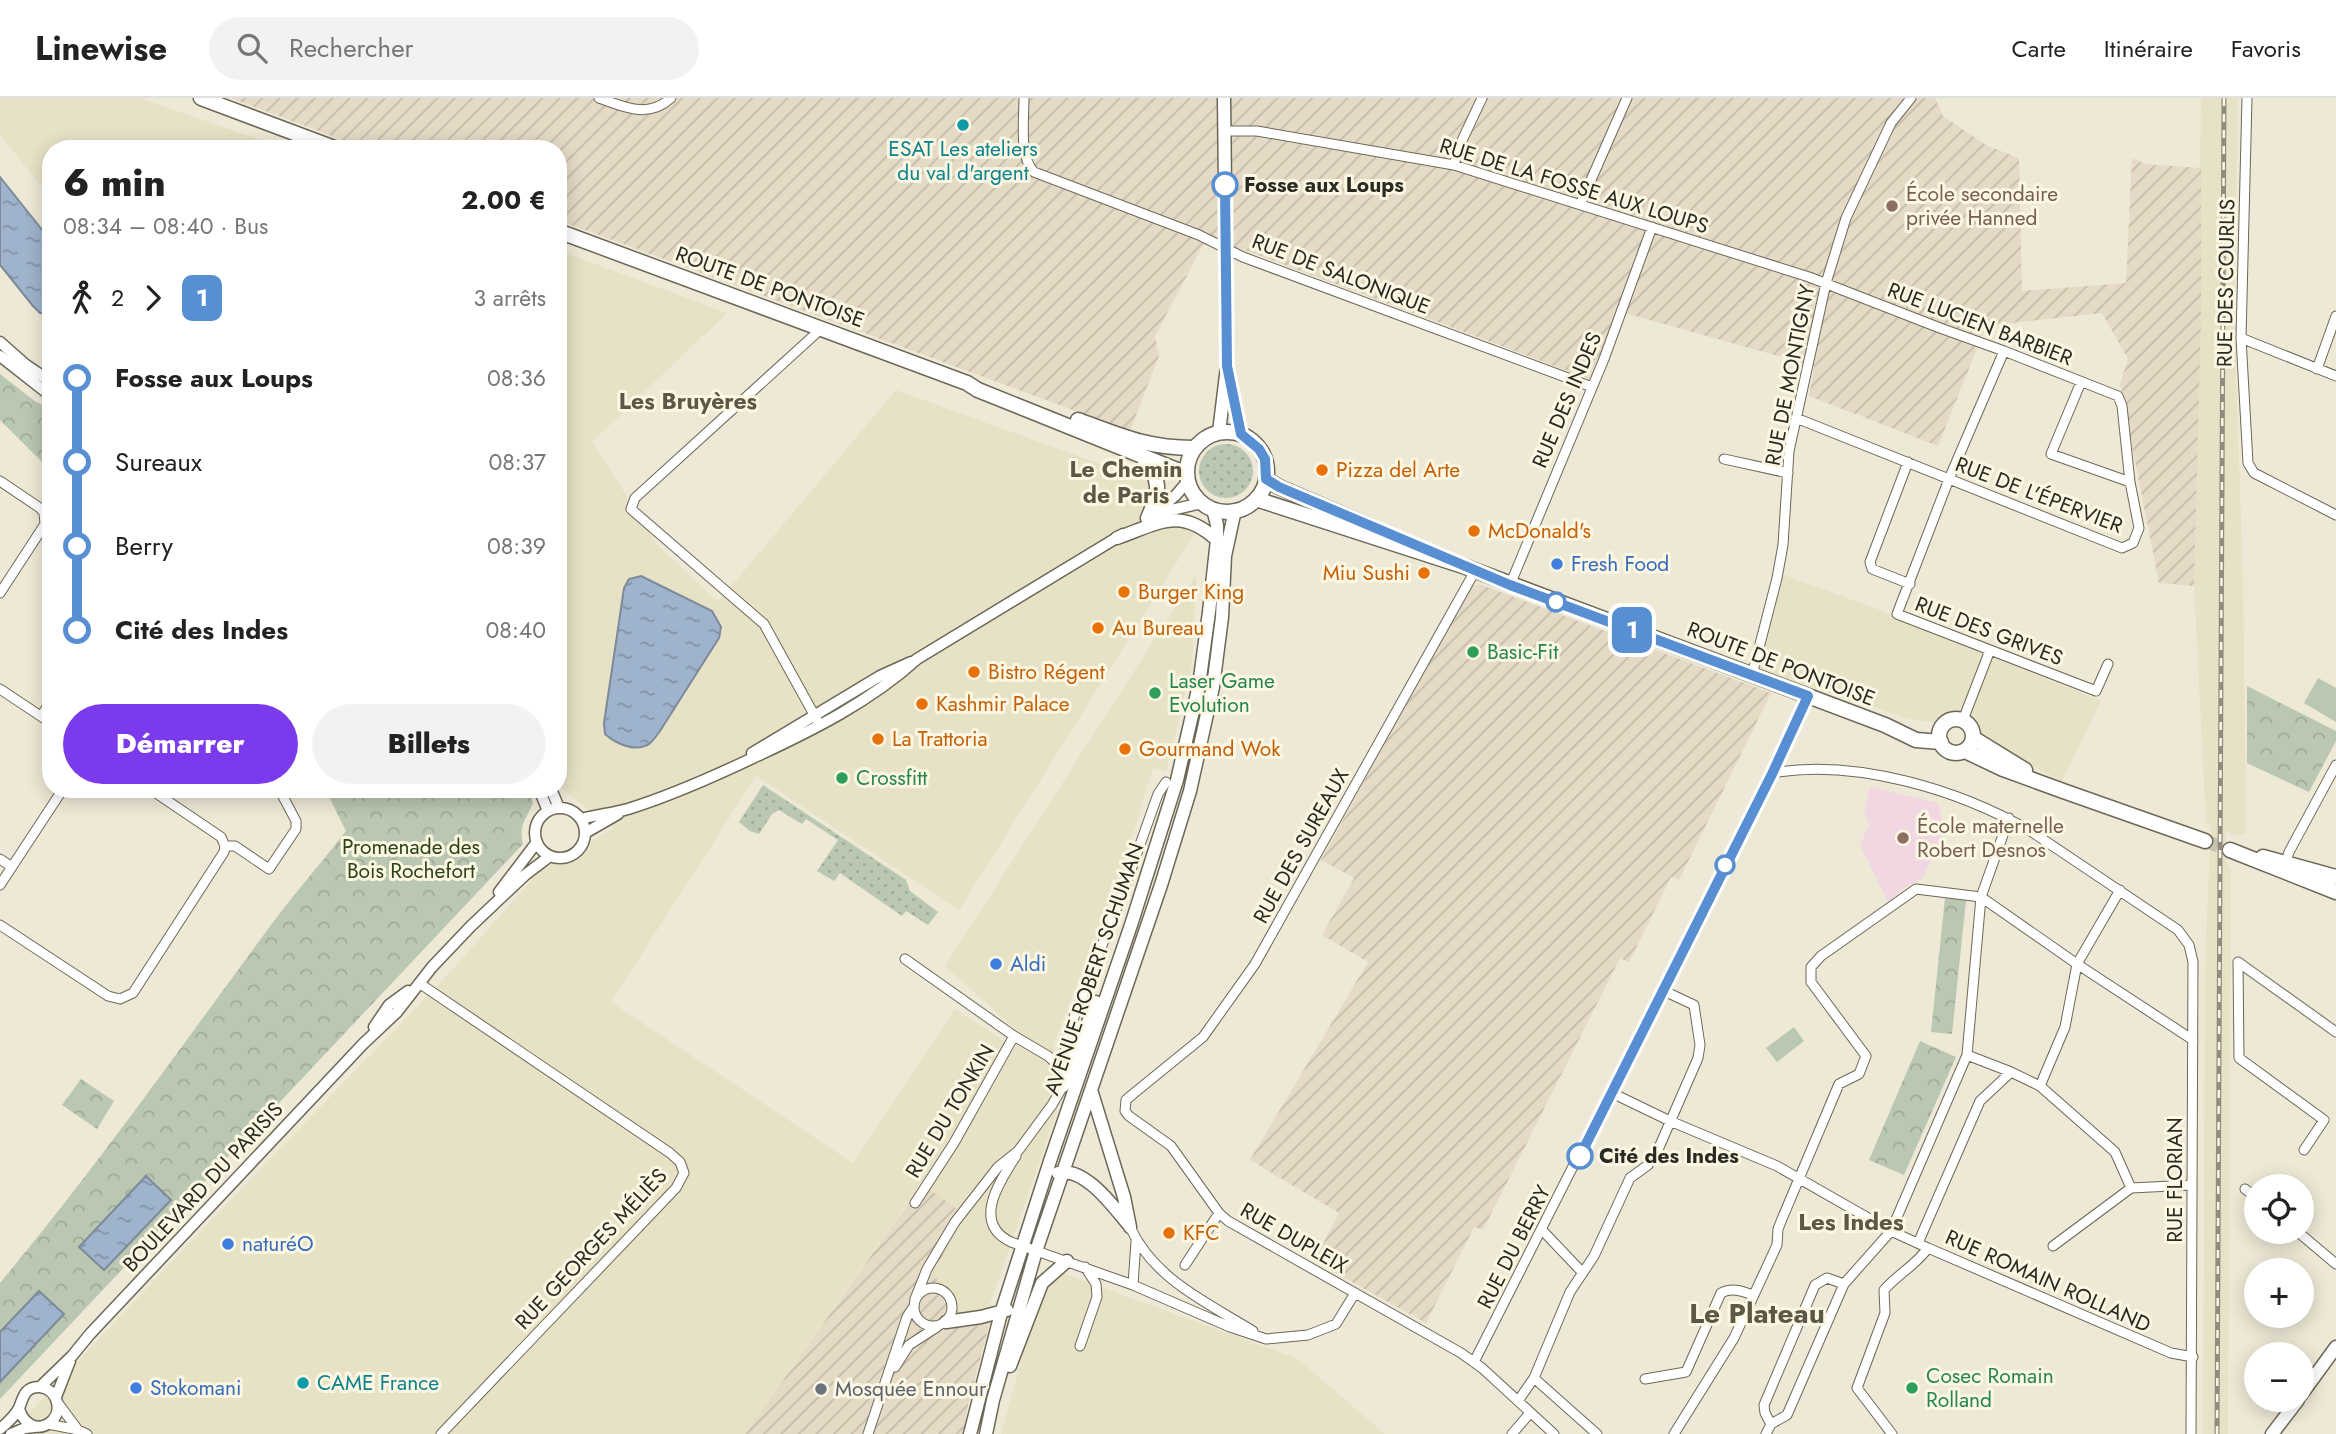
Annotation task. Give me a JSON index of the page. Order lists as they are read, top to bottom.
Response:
{
  "streets": {
    "main road": ["ROUTE DE PONTOISE", "AVENUE ROBERT SCHUMAN"],
    "street": [
      "RUE DE LA FOSSE AUX LOUPS",
      "RUE DE SALONIQUE",
      "RUE DES COURLIS",
      "RUE LUCIEN BARBIER",
      "RUE DE MONTIGNY",
      "RUE DES INDES",
      "RUE DE L'ÉPERVIER",
      "RUE DES GRIVES",
      "RUE DES SUREAUX",
      "RUE DU TONKIN",
      "RUE FLORIAN",
      "BOULEVARD DU PARISIS",
      "RUE DUPLEIX",
      "RUE DU BERRY",
      "RUE GEORGES MÉLIÈS",
      "RUE ROMAIN ROLLAND"
    ]
  },
  "crossings": [
    ["RUE DE LA FOSSE AUX LOUPS", "RUE LUCIEN BARBIER"],
    ["RUE DE LA FOSSE AUX LOUPS", "RUE DE MONTIGNY"],
    ["RUE DE LA FOSSE AUX LOUPS", "RUE DES INDES"],
    ["RUE DE SALONIQUE", "RUE DES INDES"],
    ["ROUTE DE PONTOISE", "RUE DE MONTIGNY"],
    ["ROUTE DE PONTOISE", "RUE DES INDES"],
    ["ROUTE DE PONTOISE", "RUE DES SUREAUX"],
    ["ROUTE DE PONTOISE", "AVENUE ROBERT SCHUMAN"],
    ["ROUTE DE PONTOISE", "RUE DU BERRY"],
    ["RUE LUCIEN BARBIER", "RUE DE MONTIGNY"],
    ["RUE LUCIEN BARBIER", "RUE DE L'ÉPERVIER"],
    ["RUE LUCIEN BARBIER", "RUE DES GRIVES"],
    ["RUE DE MONTIGNY", "RUE DE L'ÉPERVIER"],
    ["RUE DE L'ÉPERVIER", "RUE DES GRIVES"],
    ["RUE DES SUREAUX", "RUE DUPLEIX"],
    ["RUE FLORIAN", "RUE ROMAIN ROLLAND"],
    ["BOULEVARD DU PARISIS", "RUE GEORGES MÉLIÈS"],
    ["RUE DUPLEIX", "RUE DU BERRY"],
    ["RUE DU BERRY", "RUE ROMAIN ROLLAND"]
  ],
  "districts": [
    "Les Bruyères",
    "Le Chemin de Paris",
    "Les Indes",
    "Le Plateau"
  ],
  "parks": ["Promenade des Bois Rochefort"],
  "places": [
    "ESAT Les ateliers du val d'argent",
    "Fosse aux Loups",
    "École secondaire privée Hanned",
    "Pizza del Arte",
    "McDonald's",
    "Fresh Food",
    "Miu Sushi",
    "Burger King",
    "Au Bureau",
    "Basic-Fit",
    "Bistro Régent",
    "Laser Game Evolution",
    "Kashmir Palace",
    "La Trattoria",
    "Gourmand Wok",
    "Crossfitt",
    "École maternelle Robert Desnos",
    "Aldi",
    "Cité des Indes",
    "KFC",
    "naturéO",
    "CAME France",
    "Stokomani",
    "Cosec Romain Rolland",
    "Mosquée Ennour"
  ],
  "lines": ["bus line 1"],
  "page": {
    "header": "Linewise",
    "search": "Rechercher",
    "nav": ["Carte", "Itinéraire", "Favoris"],
    "on_map": "1",
    "heading": ["6 min", "08:34 – 08:40 · Bus", "2.00 €"],
    "legs": ["2", "1", "3 arrêts"],
    "list": [
      {
        "name": "Fosse aux Loups",
        "value": "08:36"
      },
      {
        "name": "Sureaux",
        "value": "08:37"
      },
      {
        "name": "Berry",
        "value": "08:39"
      },
      {
        "name": "Cité des Indes",
        "value": "08:40"
      }
    ],
    "buttons": ["Démarrer", "Billets"],
    "map_buttons": ["+", "−"]
  }
}
